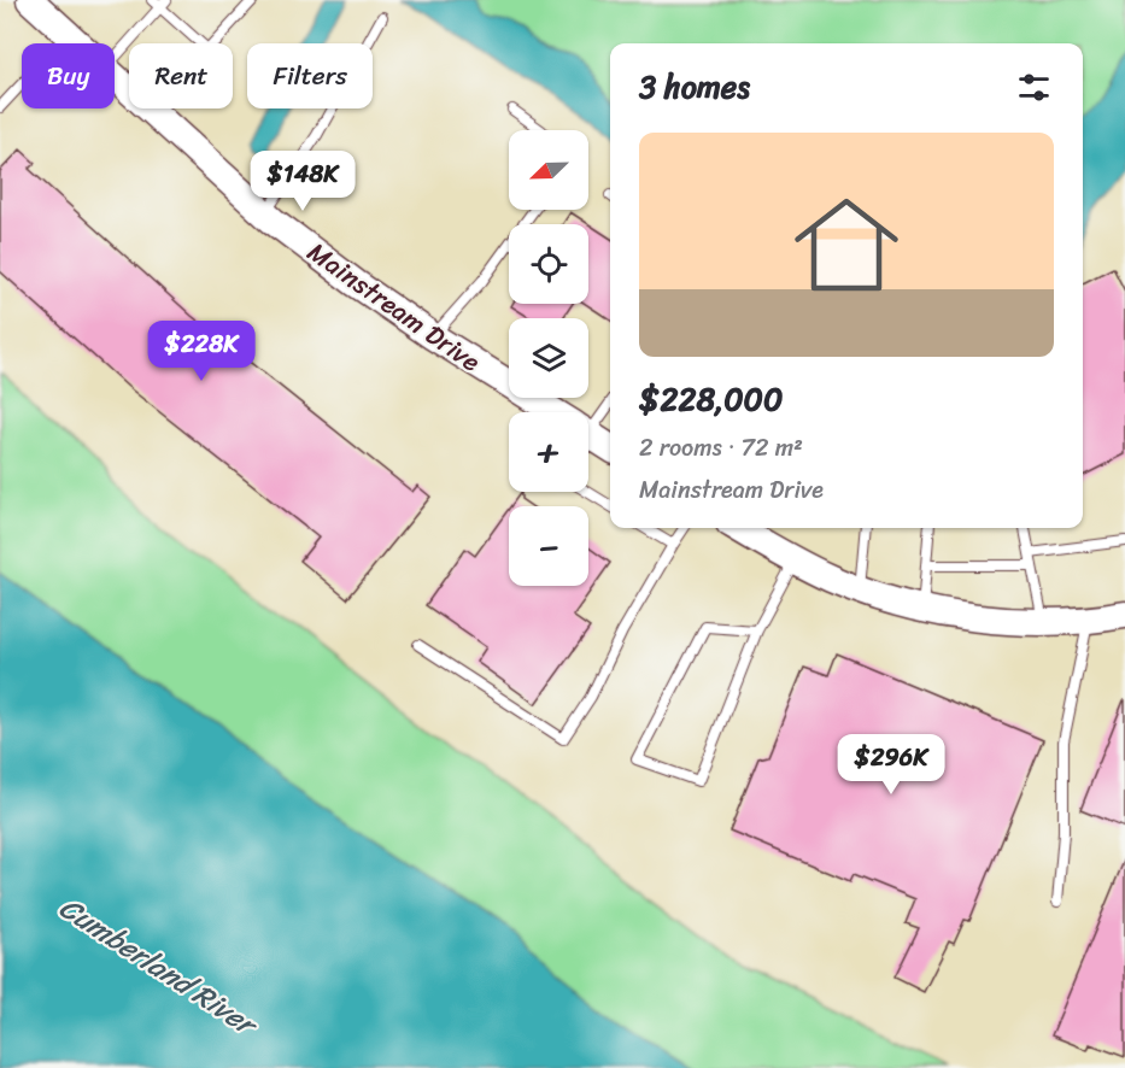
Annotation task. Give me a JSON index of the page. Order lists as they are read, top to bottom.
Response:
{
  "streets": {
    "street": ["Mainstream Drive"]
  },
  "water": ["Cumberland River"],
  "north": "bottom left",
  "page": {
    "chip": ["Buy", "Rent", "Filters"],
    "heading": "3 homes",
    "map_buttons": ["+", "−"],
    "list": [
      {
        "name": "$228,000",
        "note": "2 rooms · 72 m² · Mainstream Drive"
      }
    ],
    "price": ["$148K", "$228K", "$296K"]
  }
}
